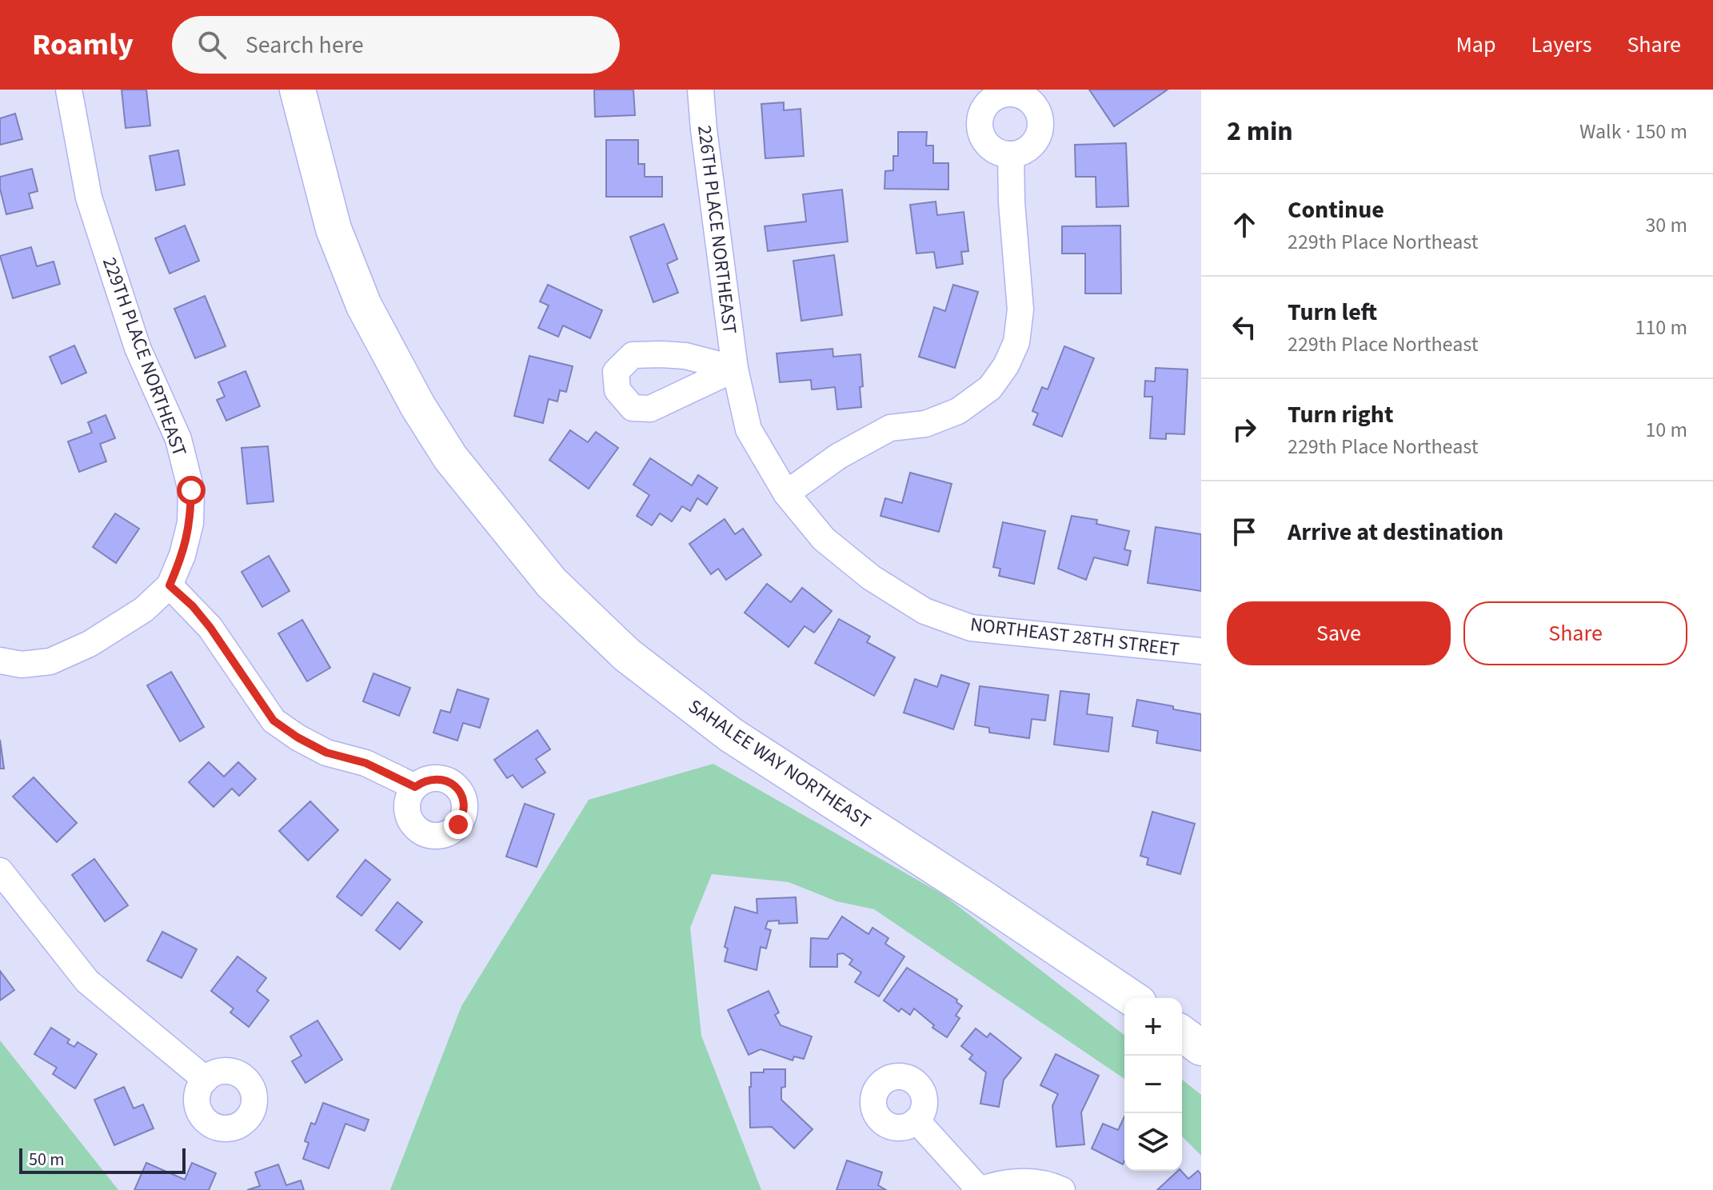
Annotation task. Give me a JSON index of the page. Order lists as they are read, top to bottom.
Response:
{
  "streets": {
    "main road": ["SAHALEE WAY NORTHEAST"],
    "street": ["226TH PLACE NORTHEAST", "229TH PLACE NORTHEAST", "NORTHEAST 28TH STREET"]
  },
  "crossings": [
    ["226TH PLACE NORTHEAST", "NORTHEAST 28TH STREET"]
  ],
  "scale_bar": "50 m",
  "page": {
    "header": "Roamly",
    "search": "Search here",
    "nav": ["Map", "Layers", "Share"],
    "heading": ["2 min", "Walk · 150 m"],
    "list": [
      ["Continue", "229th Place Northeast", "30 m"],
      ["Turn left", "229th Place Northeast", "110 m"],
      ["Turn right", "229th Place Northeast", "10 m"],
      "Arrive at destination"
    ],
    "buttons": ["Save", "Share"],
    "map_buttons": ["+", "−"],
    "scale": "50 m"
  }
}
